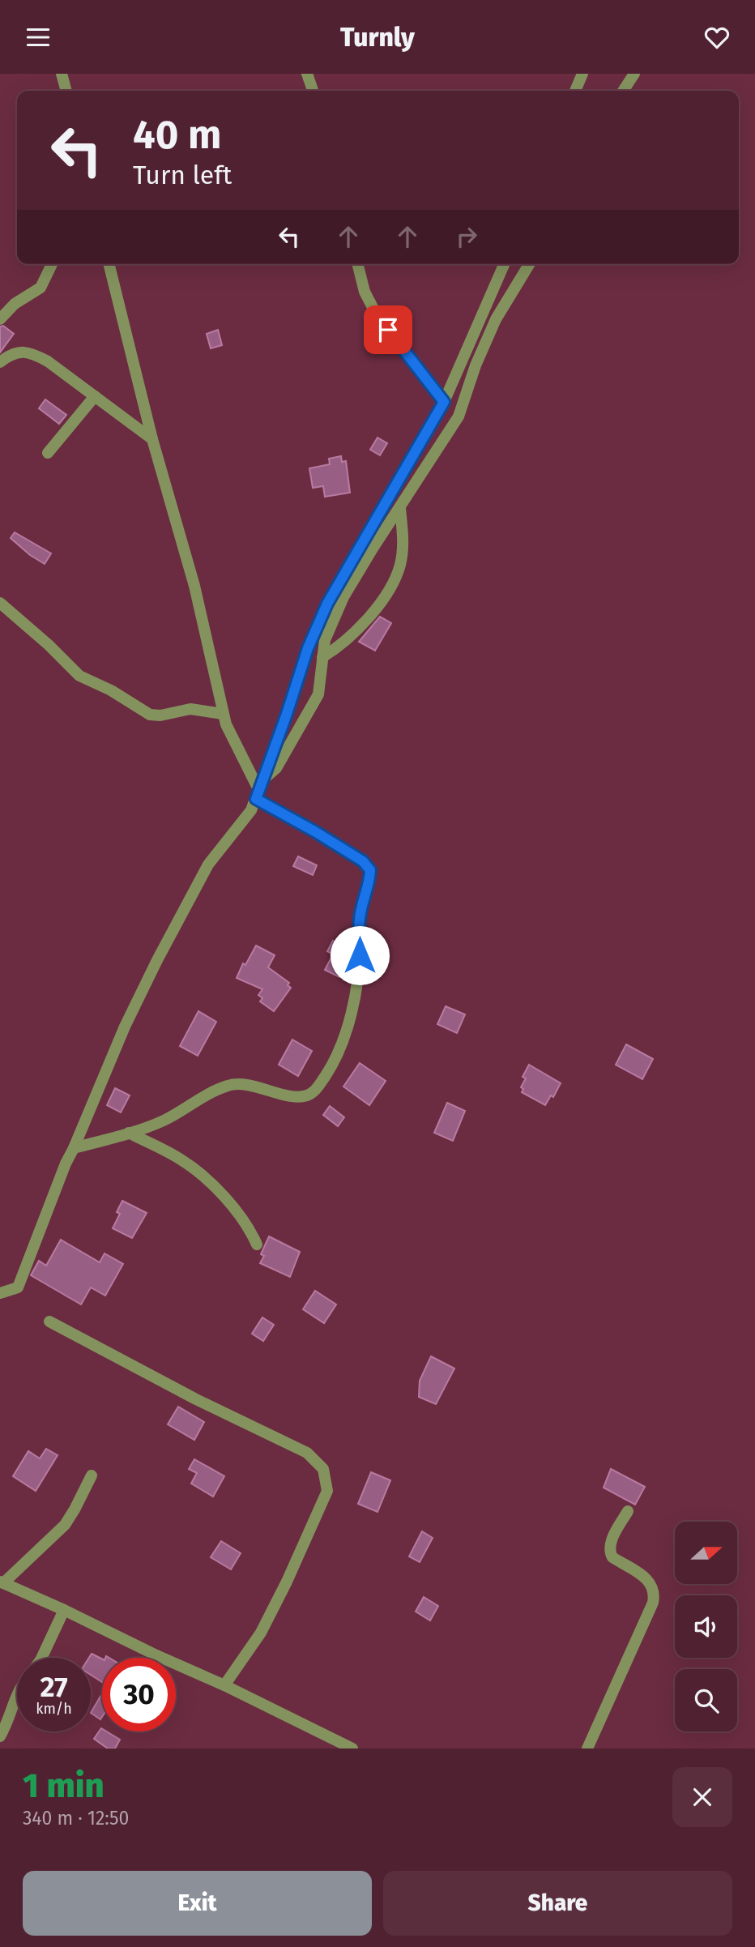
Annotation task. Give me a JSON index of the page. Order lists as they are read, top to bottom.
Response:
{
  "north": "right",
  "page": {
    "header": "Turnly",
    "turn": ["40 m", "Turn left"],
    "speed": "27 km/h",
    "limit": "30",
    "heading": ["1 min", "340 m · 12:50"],
    "buttons": ["Exit", "Share"]
  }
}
